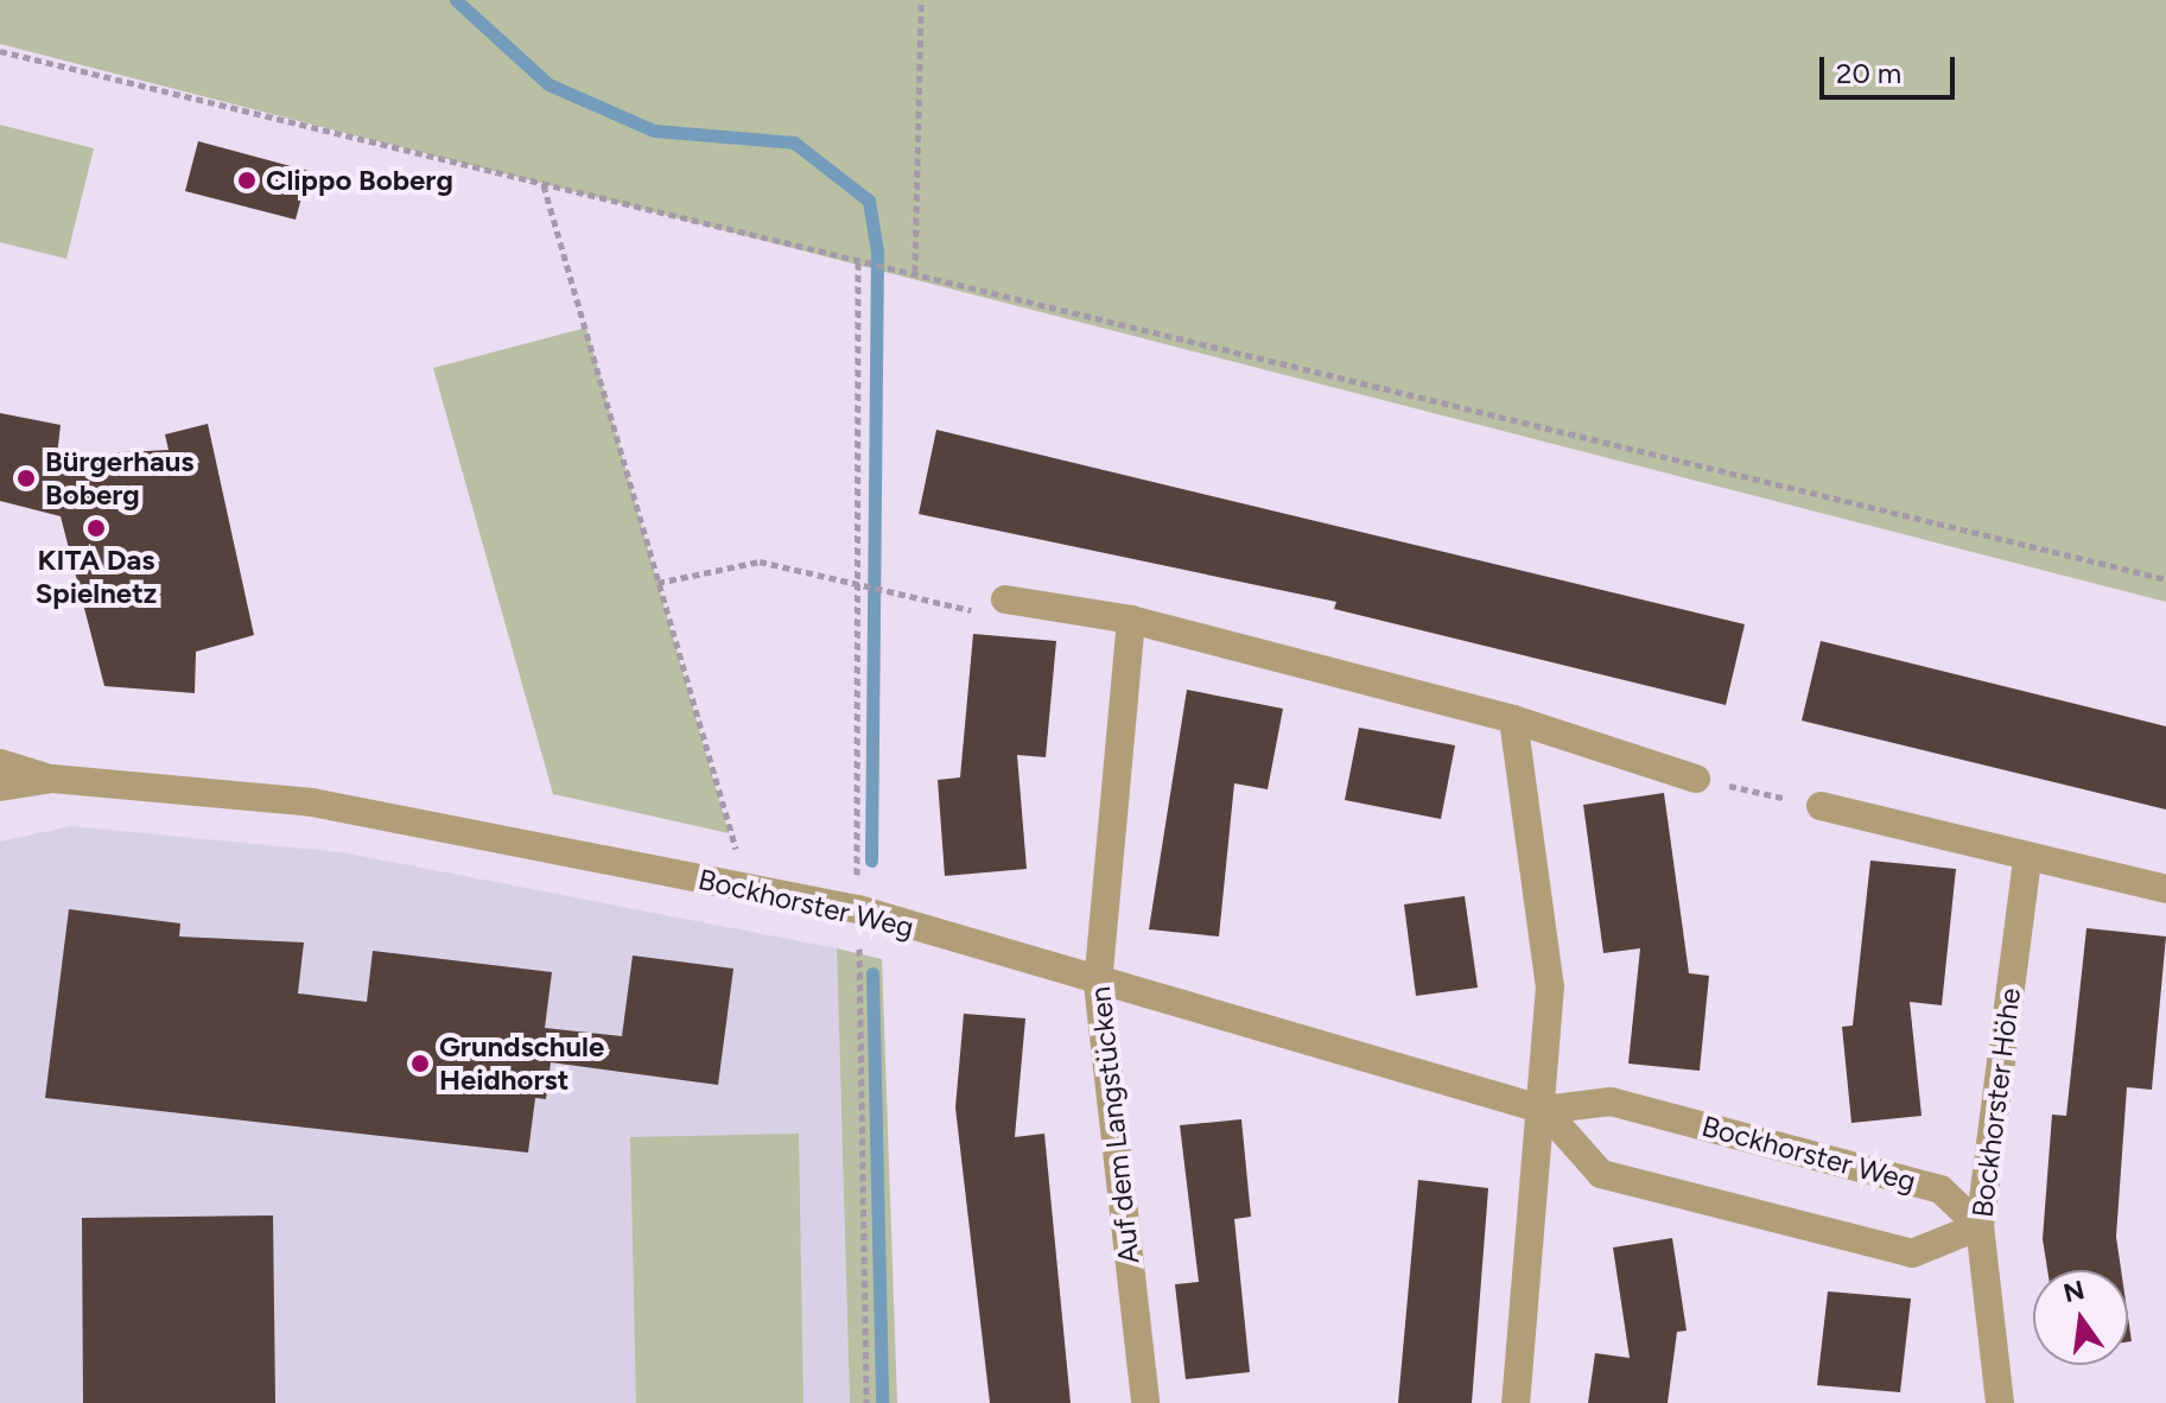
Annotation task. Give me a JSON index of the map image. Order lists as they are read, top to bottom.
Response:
{
  "streets": {
    "street": ["Bockhorster Weg", "Bockhorster Höhe", "Auf dem Langstücken"]
  },
  "crossings": [
    ["Bockhorster Weg", "Bockhorster Höhe"],
    ["Bockhorster Weg", "Auf dem Langstücken"]
  ],
  "places": [
    "Clippo Boberg",
    "Bürgerhaus Boberg",
    "KITA Das Spielnetz",
    "Grundschule Heidhorst"
  ],
  "scale_bar": "20 m",
  "north": "top"
}
